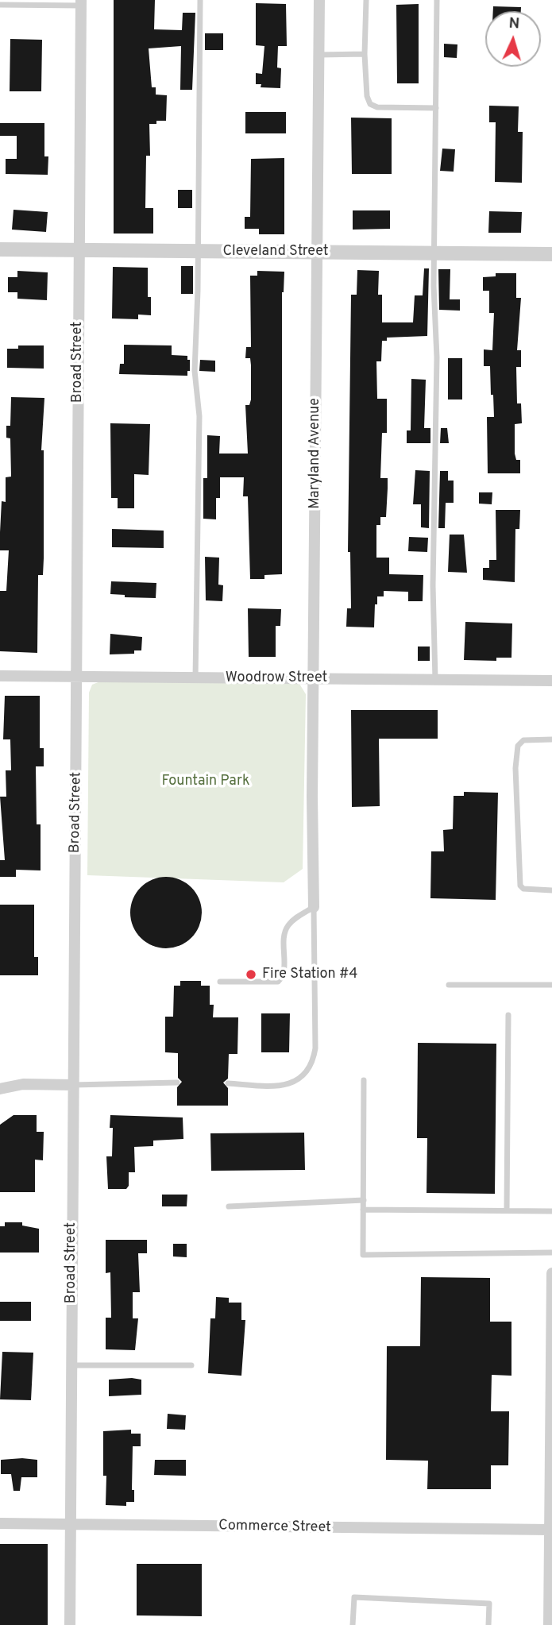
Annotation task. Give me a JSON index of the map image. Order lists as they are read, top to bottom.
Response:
{
  "streets": {
    "street": [
      "Cleveland Street",
      "Broad Street",
      "Maryland Avenue",
      "Woodrow Street",
      "Commerce Street"
    ]
  },
  "crossings": [
    ["Cleveland Street", "Broad Street"],
    ["Cleveland Street", "Maryland Avenue"],
    ["Broad Street", "Woodrow Street"],
    ["Broad Street", "Commerce Street"],
    ["Maryland Avenue", "Woodrow Street"]
  ],
  "parks": ["Fountain Park"],
  "places": ["Fire Station #4"],
  "north": "top"
}
